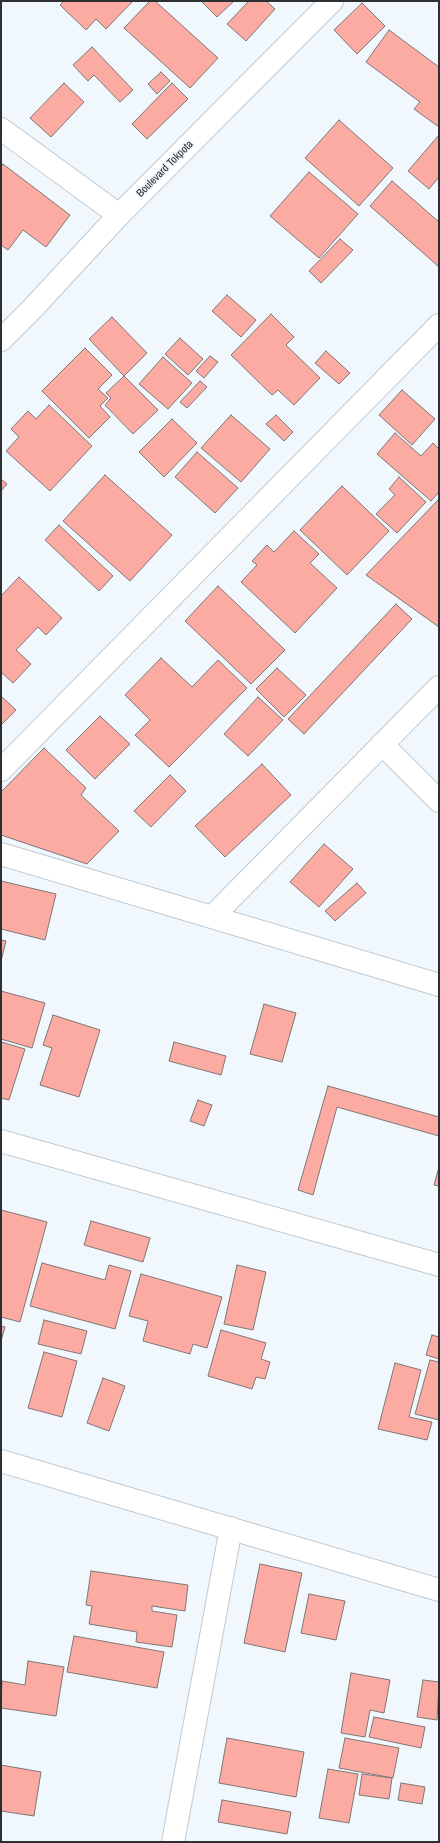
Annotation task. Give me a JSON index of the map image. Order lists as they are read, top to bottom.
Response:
{
  "streets": {
    "street": ["Boulevard Tokpota"]
  }
}
